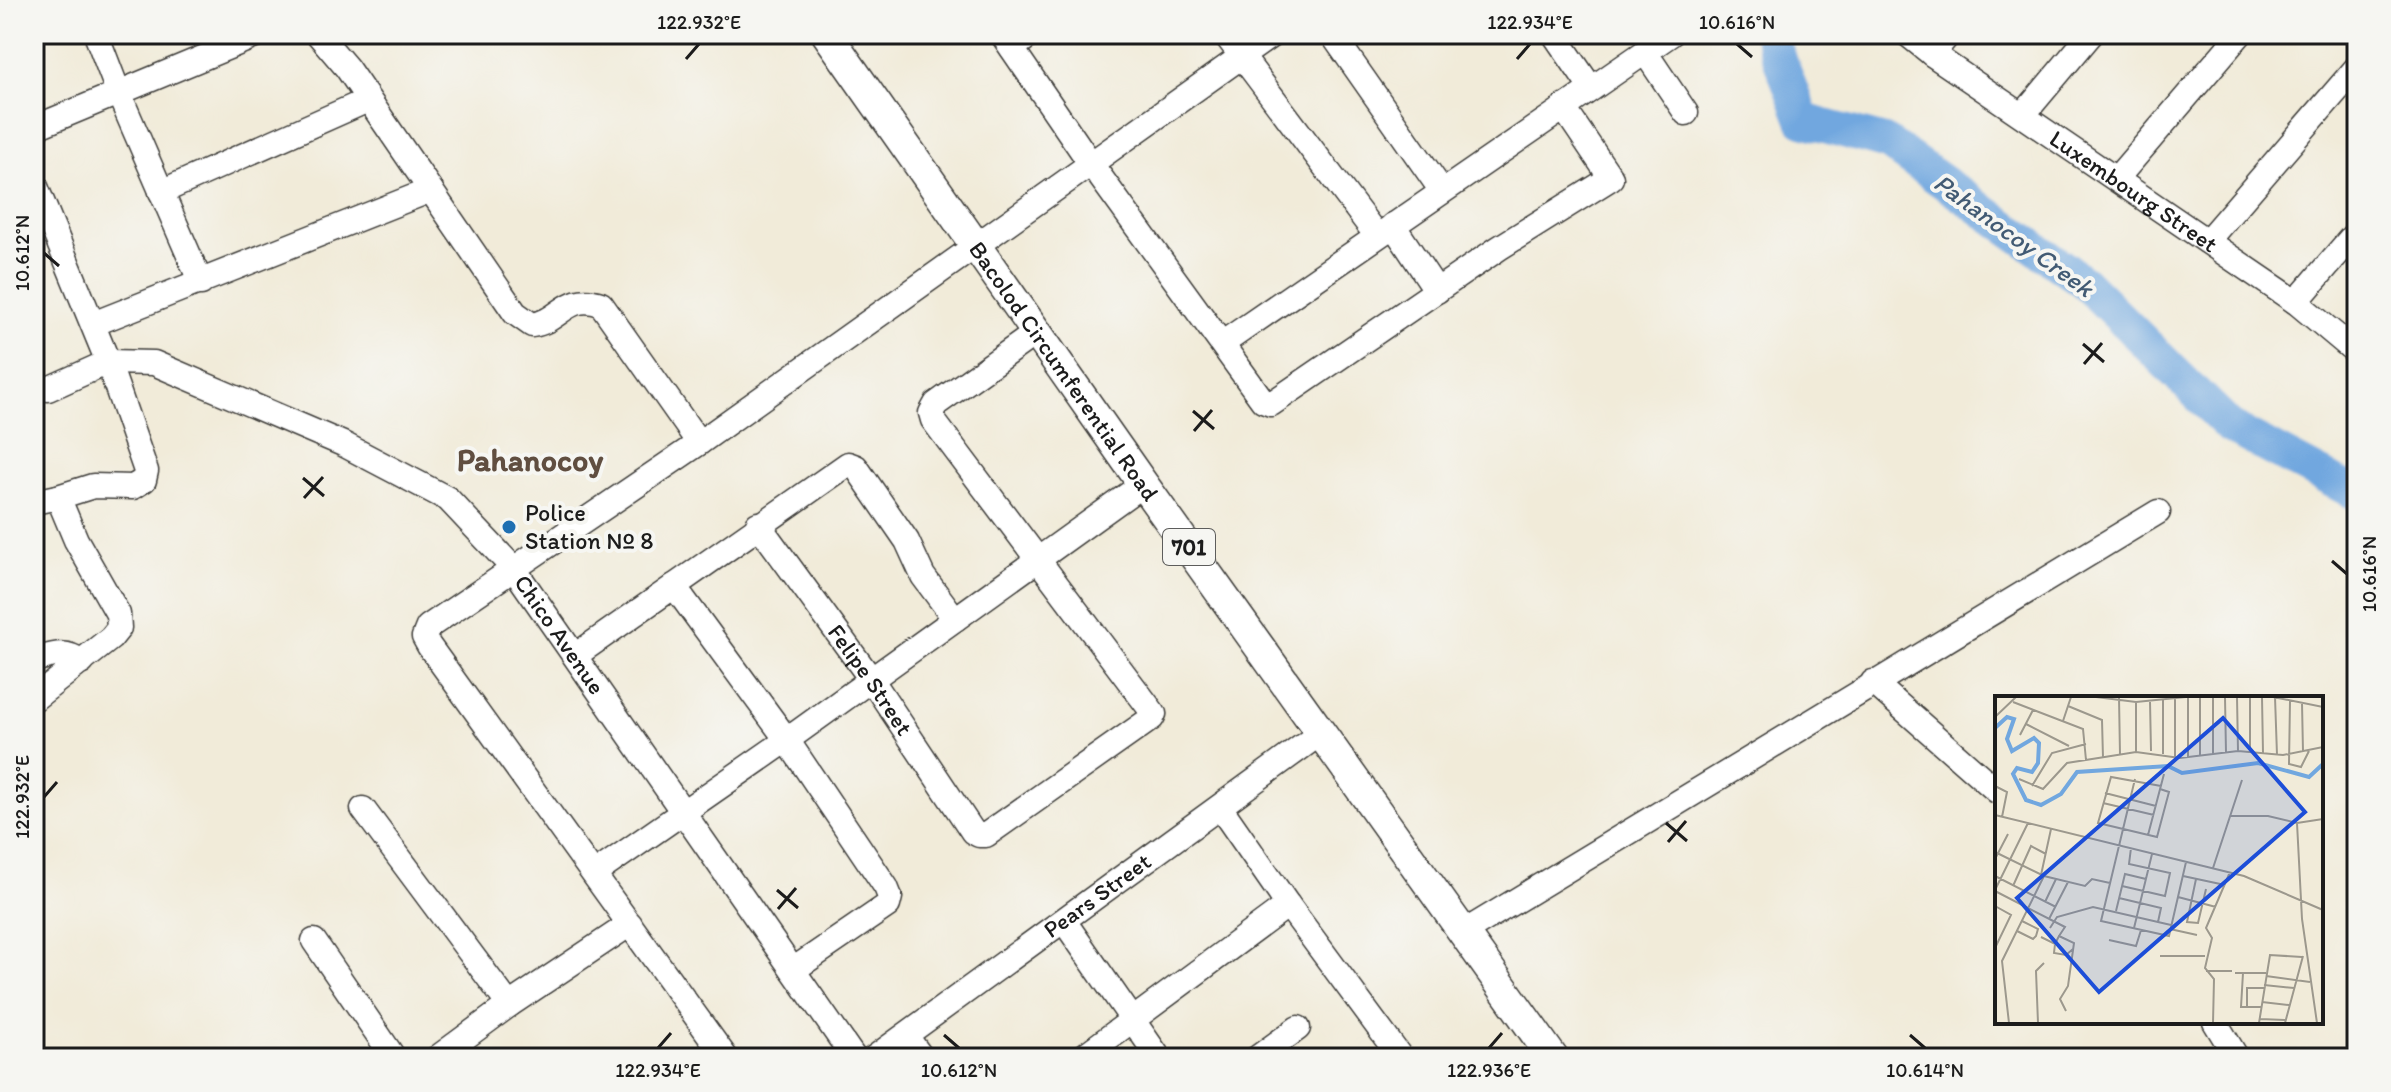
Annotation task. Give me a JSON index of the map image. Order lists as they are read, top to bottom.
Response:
{
  "streets": {
    "main road": ["Bacolod Circumferential Road", "701"],
    "street": [
      "Luxembourg Street",
      "Chico Avenue",
      "Felipe Street",
      "Pears Street"
    ]
  },
  "crossings": [
    ["Bacolod Circumferential Road", "Pears Street"]
  ],
  "districts": ["Pahanocoy"],
  "water": ["Pahanocoy Creek"],
  "places": ["Police Station № 8"],
  "coordinates": [
    "122.932°E",
    "122.934°E",
    "10.616°N",
    "10.612°N",
    "122.936°E",
    "10.614°N"
  ]
}
